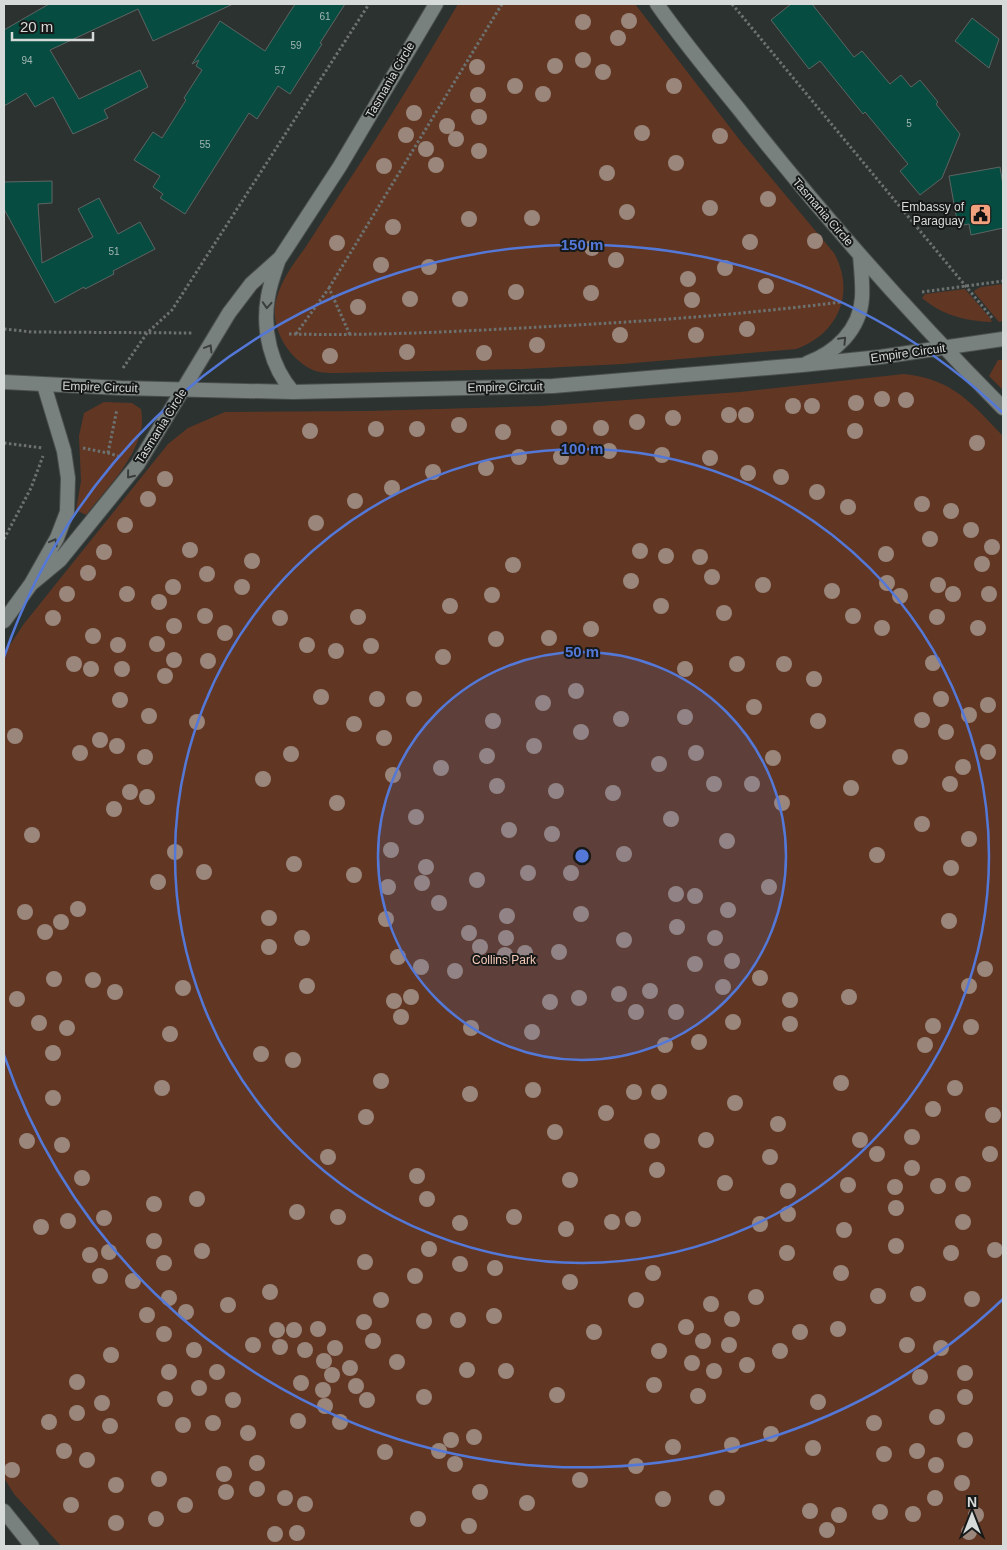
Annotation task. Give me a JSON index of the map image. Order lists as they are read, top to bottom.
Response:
{
  "streets": {
    "street": ["Tasmania Circle", "Empire Circuit"]
  },
  "crossings": [
    ["Tasmania Circle", "Empire Circuit"]
  ],
  "parks": ["Collins Park"],
  "places": {
    "public building": ["Embassy of Paraguay"]
  },
  "house_numbers": [
    "61",
    "59",
    "94",
    "57",
    "5",
    "55",
    "51"
  ],
  "scale_bar": "20 m",
  "north": "top",
  "rings": ["150 m", "100 m", "50 m"]
}
